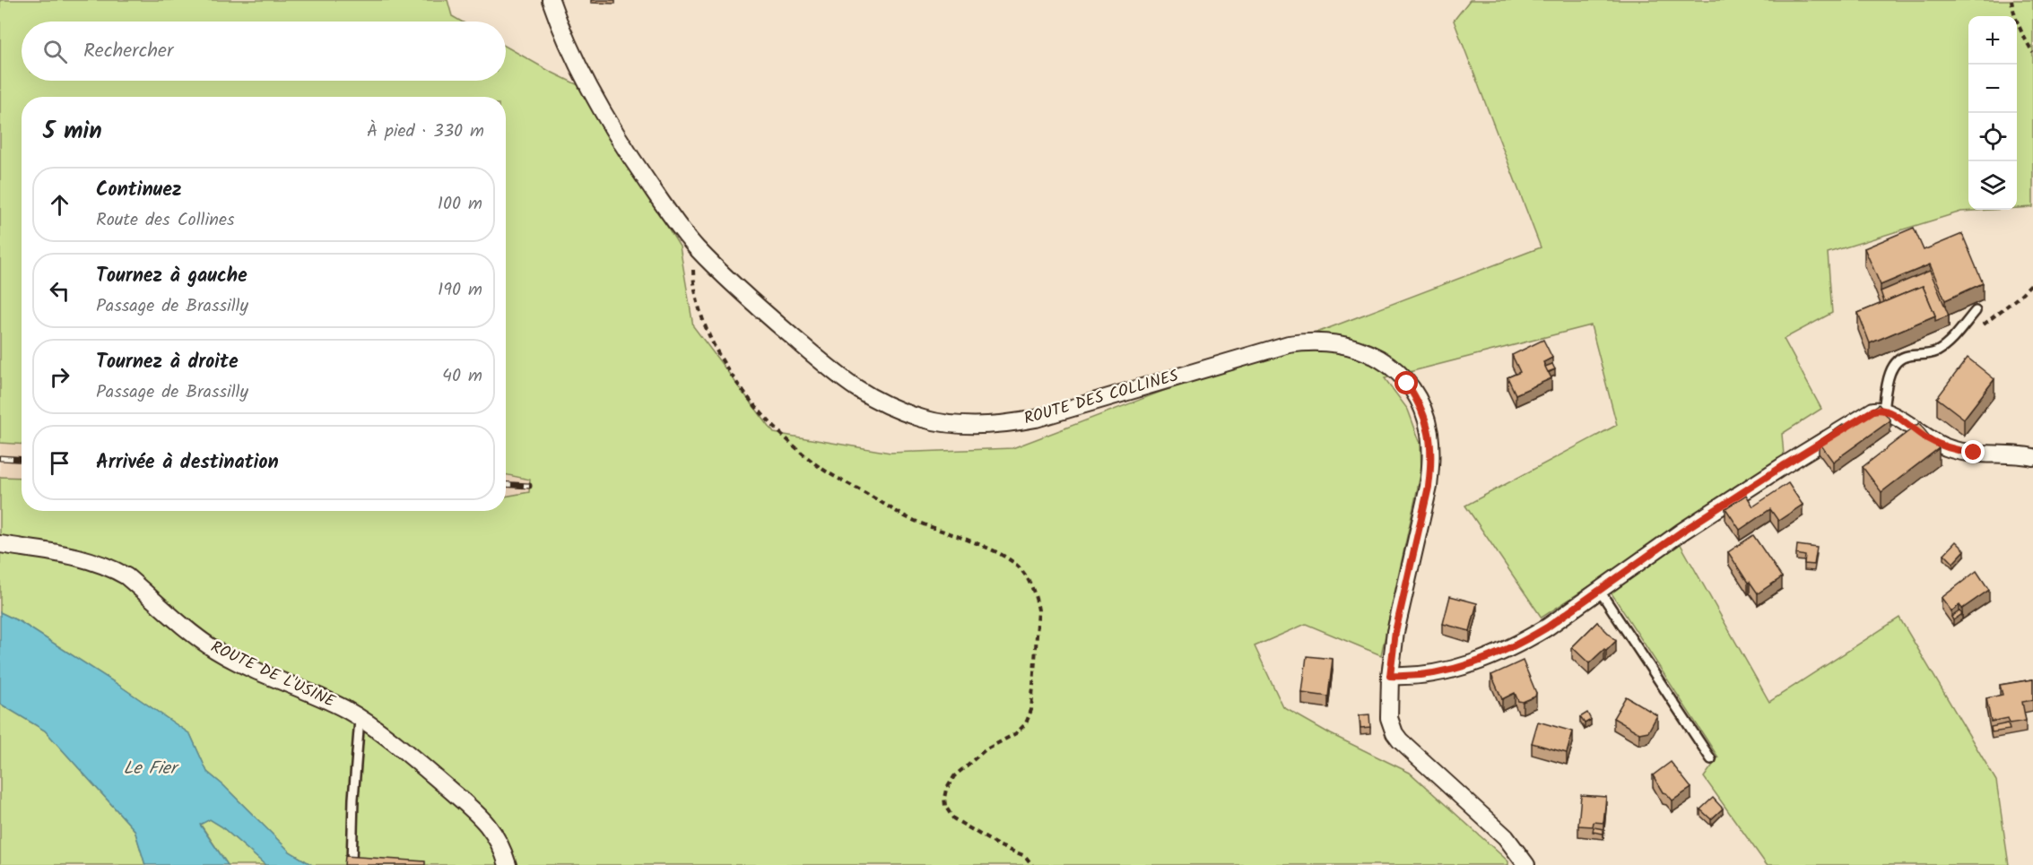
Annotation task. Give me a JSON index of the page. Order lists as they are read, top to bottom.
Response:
{
  "streets": {
    "street": ["ROUTE DES COLLINES", "ROUTE DE L'USINE"]
  },
  "water": ["Le Fier"],
  "page": {
    "map_buttons": ["+", "−"],
    "search": "Rechercher",
    "heading": ["5 min", "À pied · 330 m"],
    "list": [
      ["Continuez", "Route des Collines", "100 m"],
      ["Tournez à gauche", "Passage de Brassilly", "190 m"],
      ["Tournez à droite", "Passage de Brassilly", "40 m"],
      "Arrivée à destination"
    ]
  }
}
